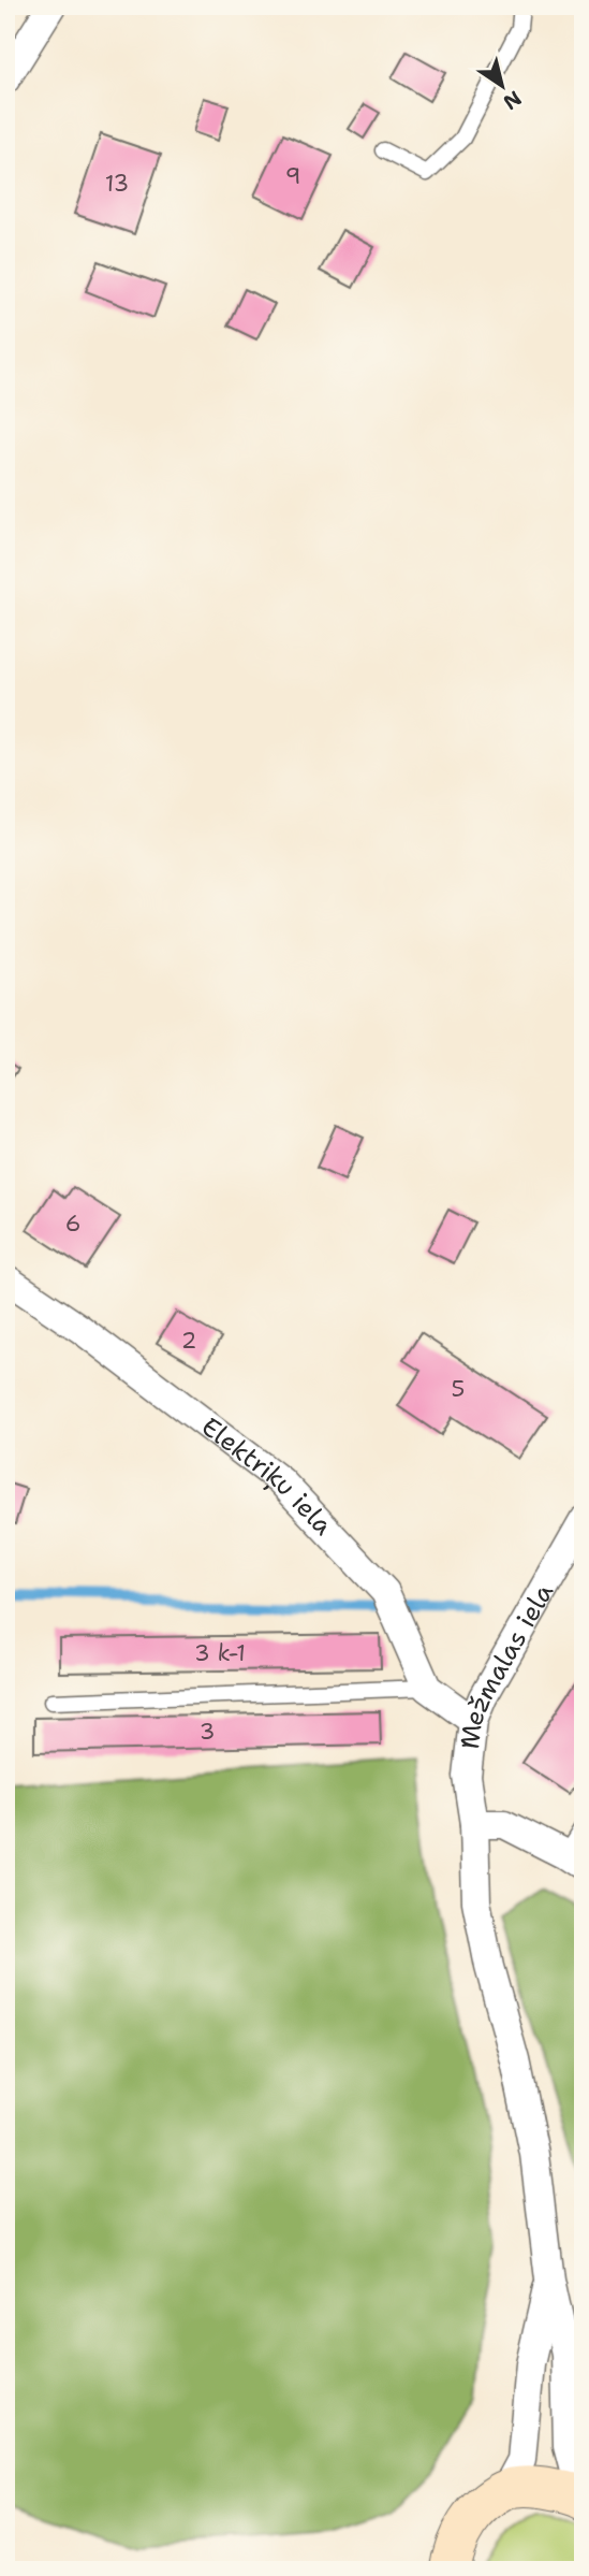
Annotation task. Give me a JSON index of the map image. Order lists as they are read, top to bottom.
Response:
{
  "streets": {
    "street": ["Elektriķu iela", "Mežmalas iela"]
  },
  "house_numbers": [
    "9",
    "13",
    "6",
    "2",
    "5",
    "3 k-1",
    "3"
  ],
  "north": "bottom right"
}
